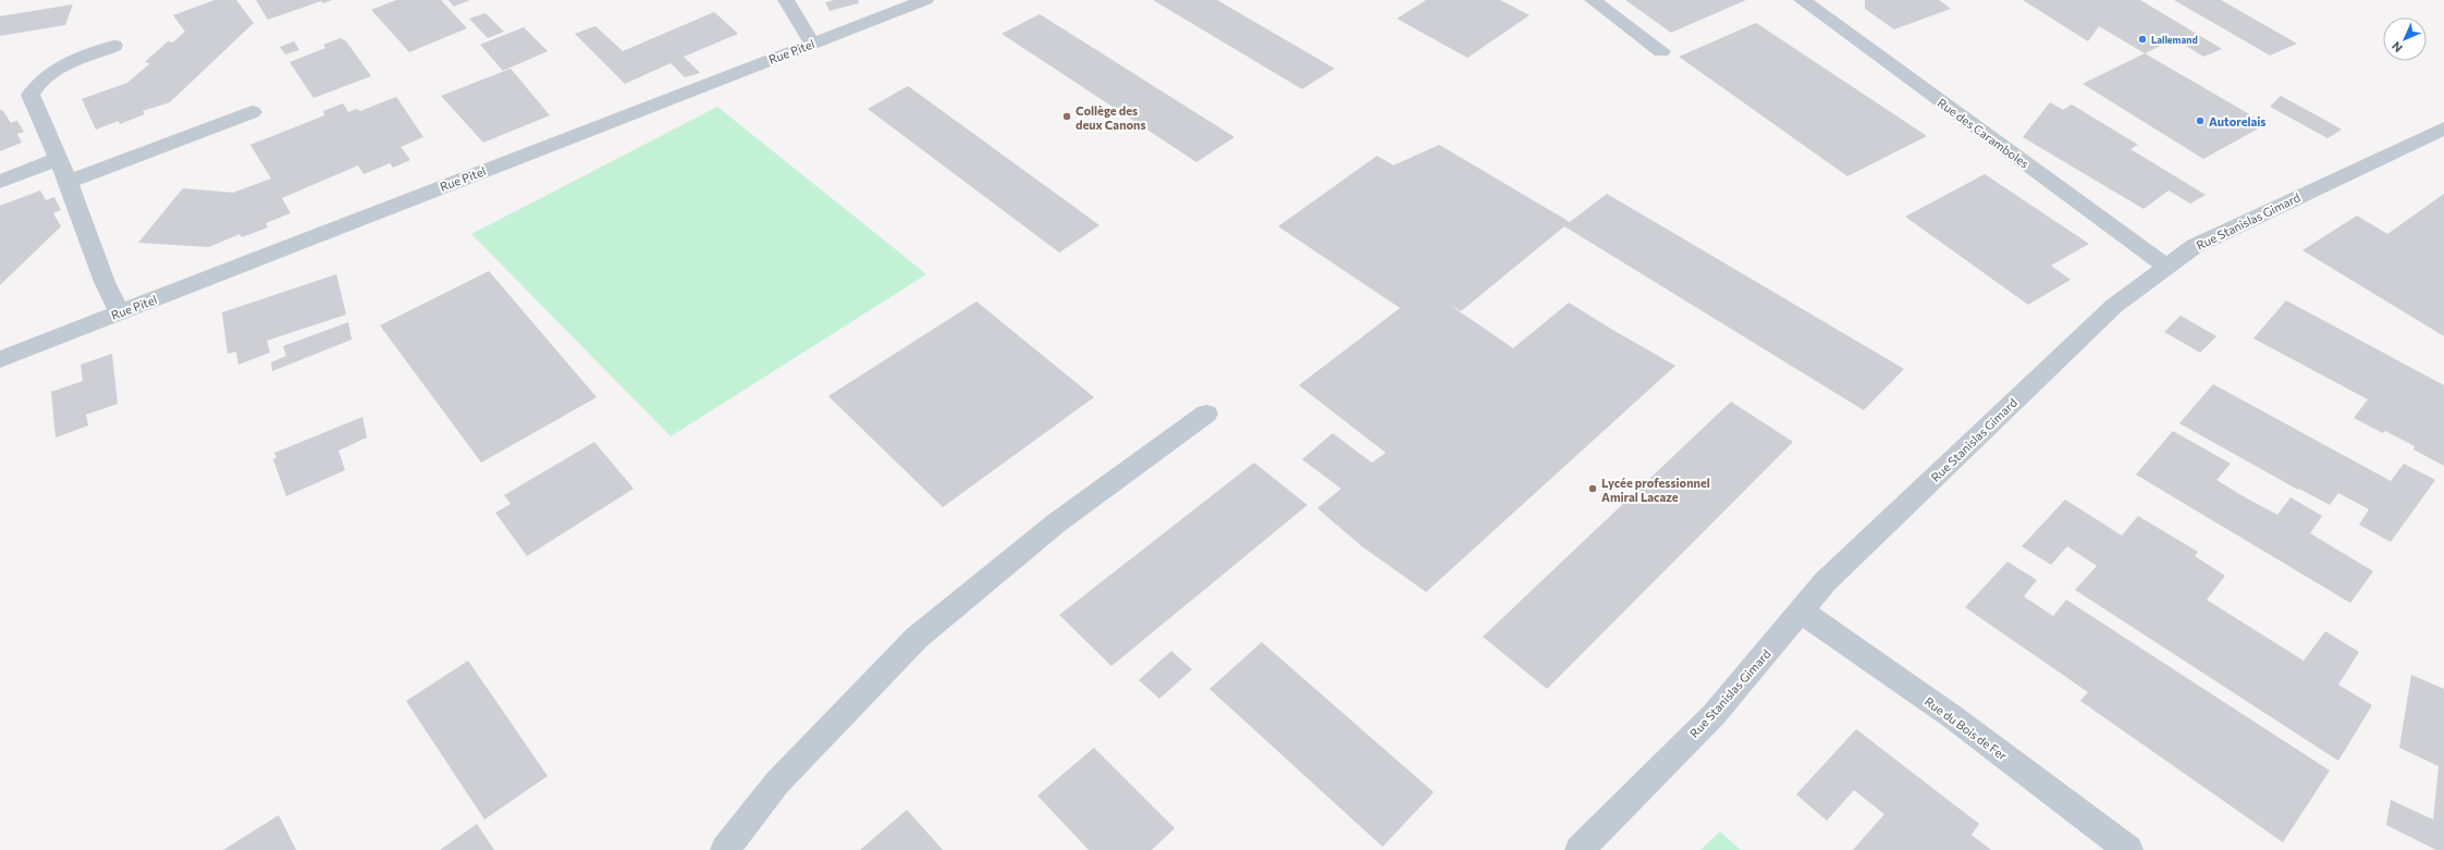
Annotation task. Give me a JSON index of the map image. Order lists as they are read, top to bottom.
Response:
{
  "streets": {
    "street": [
      "Rue Pitel",
      "Rue des Caramboles",
      "Rue Stanislas Gimard",
      "Rue du Bois de Fer"
    ]
  },
  "crossings": [
    ["Rue des Caramboles", "Rue Stanislas Gimard"],
    ["Rue Stanislas Gimard", "Rue du Bois de Fer"]
  ],
  "places": [
    "Lallemand",
    "Collège des deux Canons",
    "Autorelais",
    "Lycée professionnel Amiral Lacaze"
  ],
  "north": "bottom left"
}
